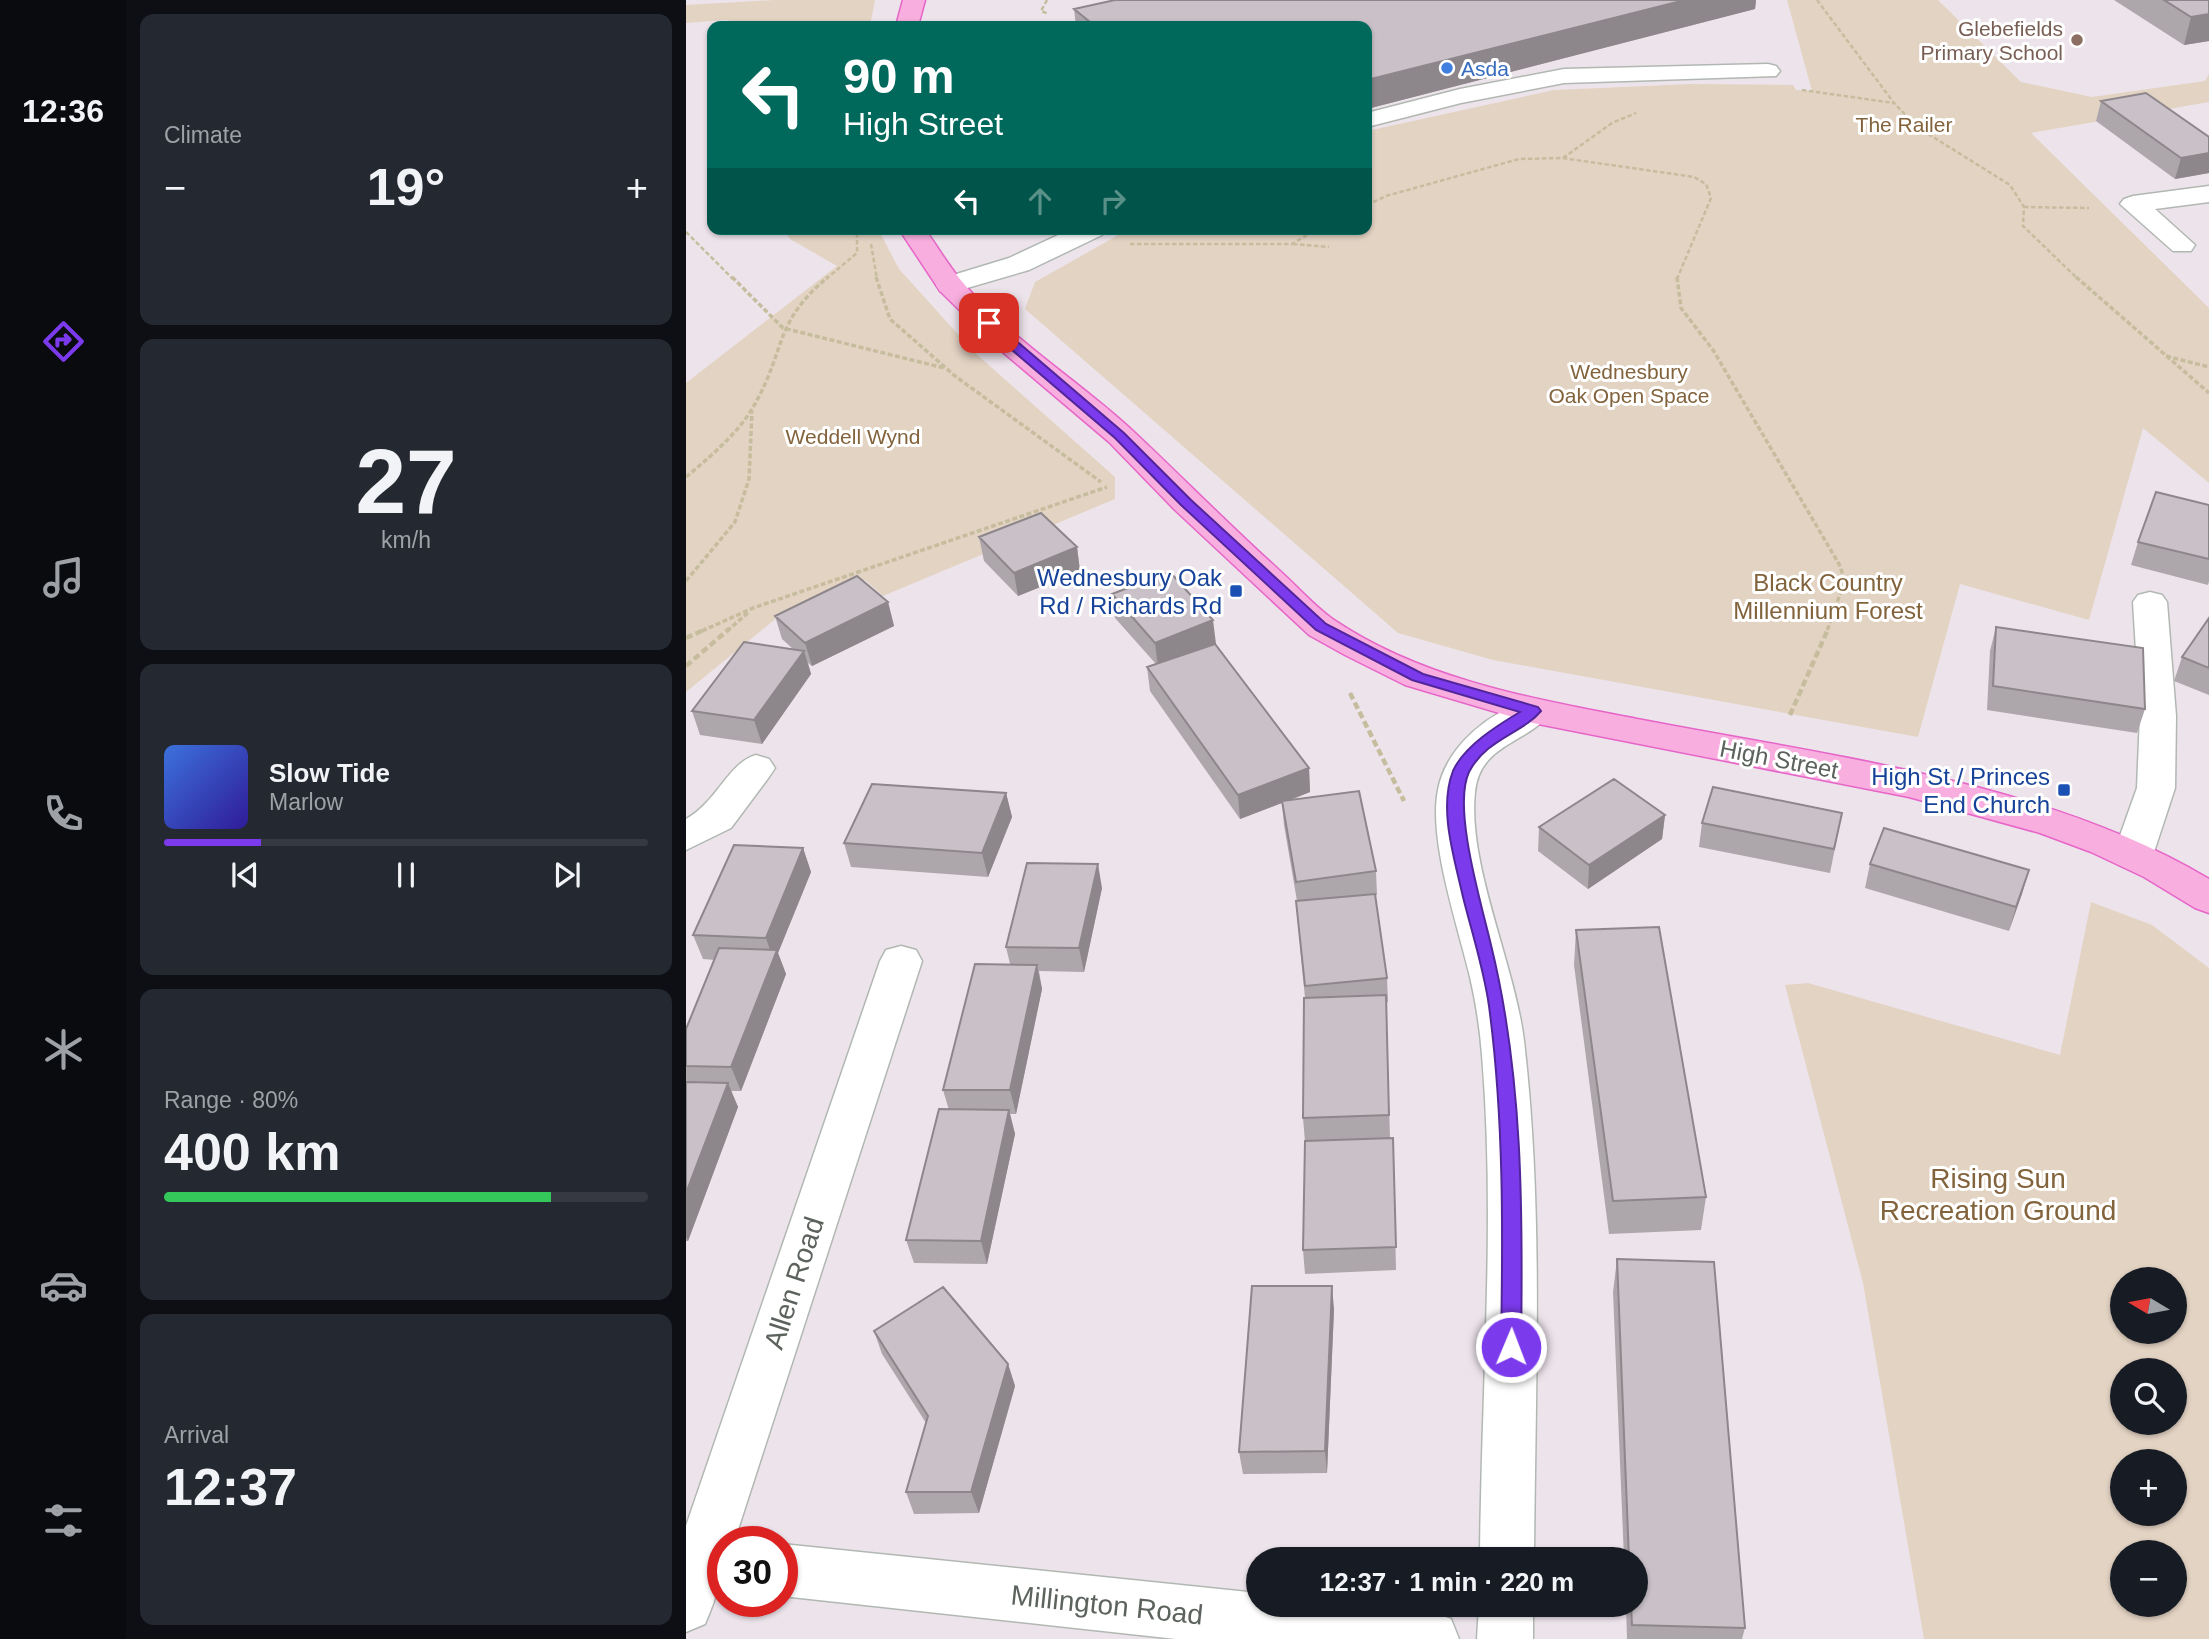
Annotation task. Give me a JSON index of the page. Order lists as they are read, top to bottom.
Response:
{
  "streets": {
    "main road": ["High Street"],
    "street": ["Allen Road", "Millington Road"]
  },
  "parks": [
    "The Railer",
    "Wednesbury Oak Open Space",
    "Weddell Wynd",
    "Black Country Millennium Forest",
    "Rising Sun Recreation Ground"
  ],
  "places": {
    "other": ["Glebefields Primary School", "Asda"],
    "transit": ["Wednesbury Oak Rd / Richards Rd", "High St / Princes End Church"]
  },
  "north": "left",
  "page": {
    "tabs": "12:36",
    "tile": [
      "Climate",
      ["27", "km/h"],
      ["Range · 80%", "400 km"],
      ["Arrival", "12:37"]
    ],
    "turn": ["90 m", "High Street"],
    "heat": ["−", "19°", "+"],
    "song": ["Slow Tide", "Marlow"],
    "map_buttons": ["+", "−"],
    "limit": "30",
    "trip": "12:37 · 1 min · 220 m"
  }
}
